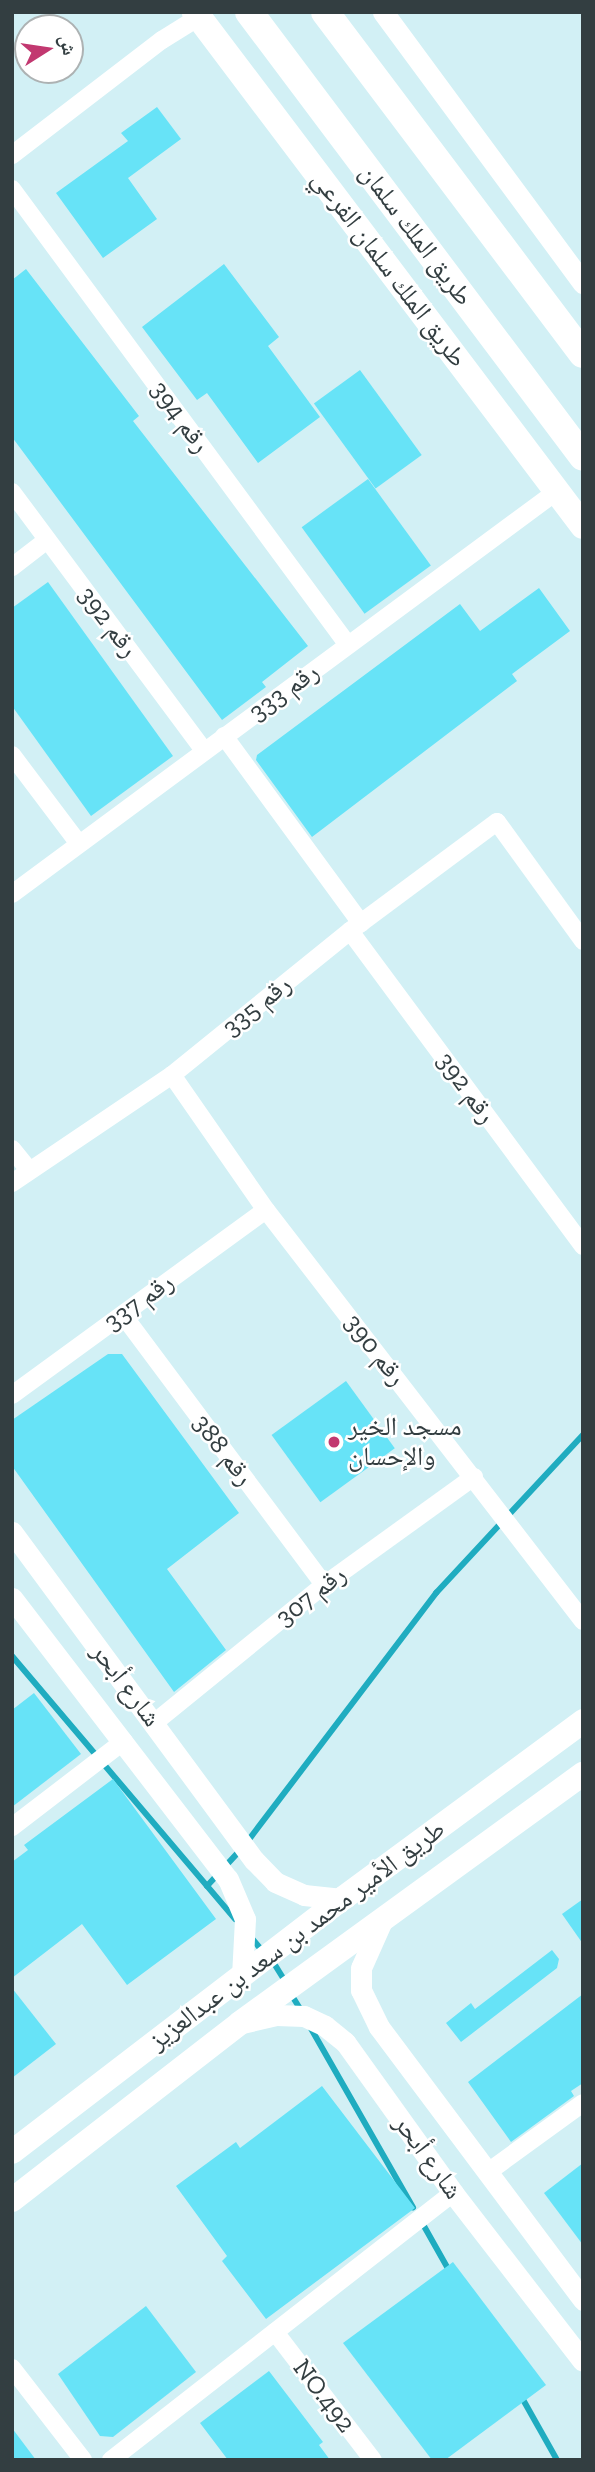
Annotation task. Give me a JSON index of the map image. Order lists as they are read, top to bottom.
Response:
{
  "streets": {
    "highway": ["طريق الملك سلمان"],
    "main road": ["طريق الملك سلمان الفرعي", "طريق الأمير محمد بن سعد بن عبدالعزيز"],
    "street": [
      "رقم 394",
      "رقم 392",
      "رقم 333",
      "رقم 335",
      "رقم 337",
      "رقم 390",
      "رقم 388",
      "رقم 307",
      "شارع أبحر",
      "NO.492"
    ]
  },
  "crossings": [
    ["طريق الملك سلمان الفرعي", "رقم 333"],
    ["رقم 394", "رقم 333"],
    ["رقم 392", "رقم 333"],
    ["رقم 392", "رقم 335"],
    ["رقم 335", "رقم 390"],
    ["رقم 337", "رقم 390"],
    ["رقم 337", "رقم 388"],
    ["رقم 390", "رقم 307"],
    ["رقم 388", "رقم 307"],
    ["رقم 307", "شارع أبحر"],
    ["شارع أبحر", "طريق الأمير محمد بن سعد بن عبدالعزيز"]
  ],
  "places": ["مسجد الخير والإحسان"],
  "north": "right"
}
